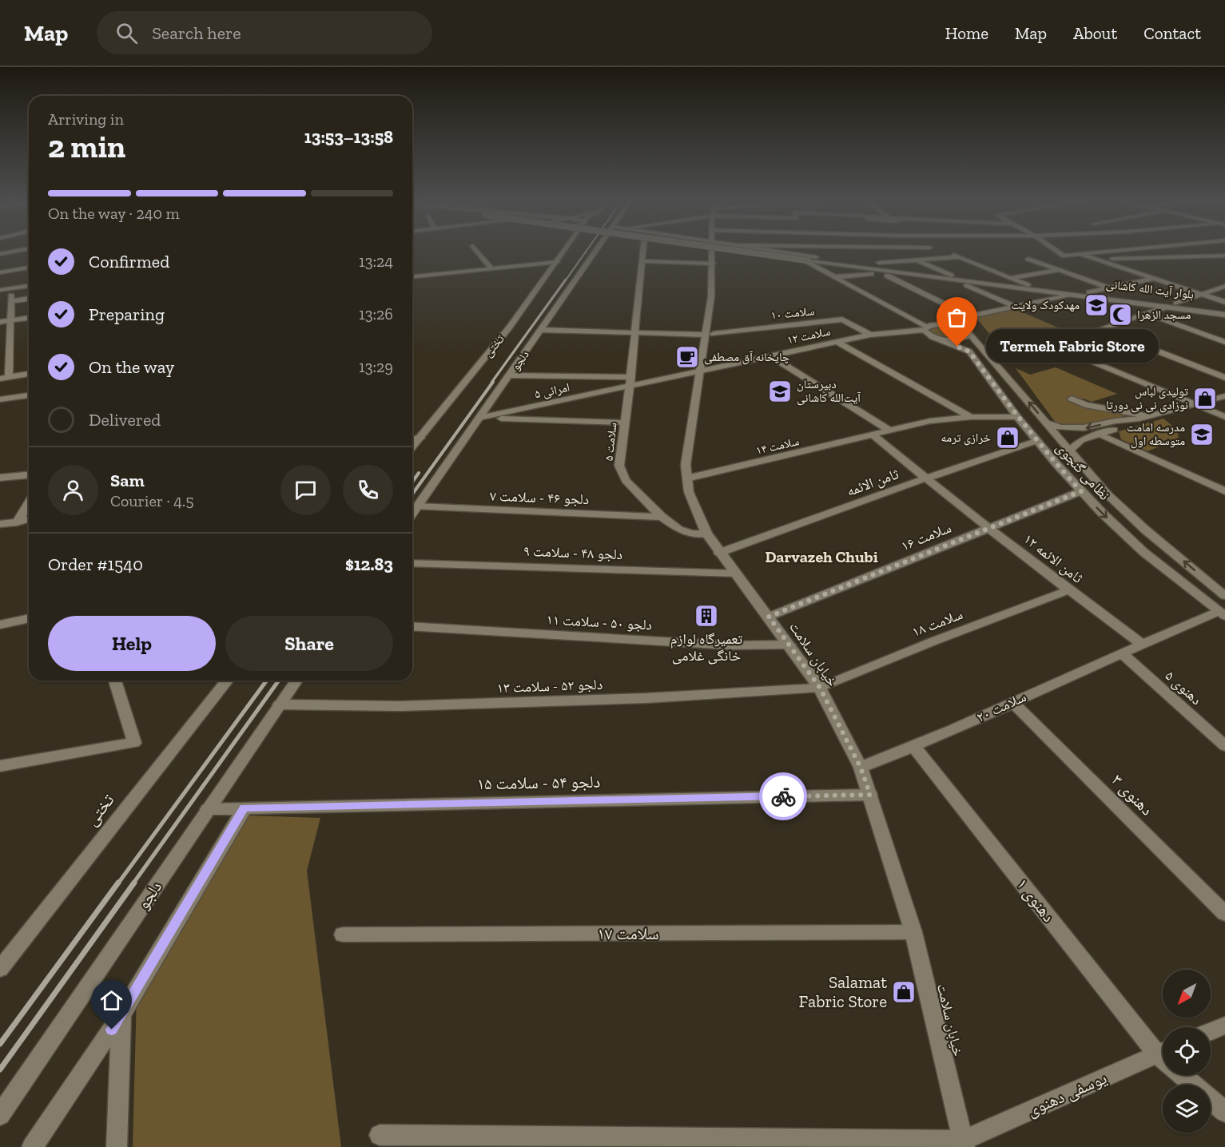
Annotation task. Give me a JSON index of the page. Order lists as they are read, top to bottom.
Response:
{
  "streets": {
    "street": [
      "بلوار آیت الله کاشانی",
      "سلامت ۱۰",
      "سلامت ۱۲",
      "تختی",
      "دلجو",
      "امرائی ۵",
      "سلامت ۵",
      "سلامت ۱۴",
      "نظامی گنجوی",
      "ثامن الائمه",
      "دلجو ۴۶ - سلامت ۷",
      "سلامت ۱۶",
      "دلجو ۴۸ - سلامت ۹",
      "ثامن الائمه ۱۲",
      "دلجو ۵۰ - سلامت ۱۱",
      "سلامت ۱۸",
      "خیابان سلامت",
      "دلجو ۵۲ - سلامت ۱۳",
      "دهنوی ۵",
      "سلامت ۲۰",
      "دلجو ۵۴ - سلامت ۱۵",
      "دهنوی ۳",
      "دهنوی ۱",
      "سلامت ۱۷",
      "یوسفی دهنوی"
    ]
  },
  "crossings": [
    ["سلامت ۱۰", "سلامت ۱۲"],
    ["سلامت ۱۰", "دلجو"],
    ["سلامت ۱۰", "سلامت ۵"],
    ["سلامت ۱۰", "خیابان سلامت"],
    ["سلامت ۱۲", "امرائی ۵"],
    ["سلامت ۱۲", "سلامت ۵"],
    ["سلامت ۱۲", "نظامی گنجوی"],
    ["سلامت ۱۲", "خیابان سلامت"],
    ["دلجو", "امرائی ۵"],
    ["دلجو", "دلجو ۴۶ - سلامت ۷"],
    ["دلجو", "دلجو ۵۲ - سلامت ۱۳"],
    ["دلجو", "دلجو ۵۴ - سلامت ۱۵"],
    ["امرائی ۵", "سلامت ۵"],
    ["سلامت ۵", "دلجو ۴۶ - سلامت ۷"],
    ["سلامت ۵", "خیابان سلامت"],
    ["سلامت ۱۴", "نظامی گنجوی"],
    ["سلامت ۱۴", "ثامن الائمه ۱۲"],
    ["سلامت ۱۴", "خیابان سلامت"],
    ["نظامی گنجوی", "ثامن الائمه"],
    ["نظامی گنجوی", "سلامت ۱۶"],
    ["نظامی گنجوی", "سلامت ۲۰"],
    ["ثامن الائمه", "ثامن الائمه ۱۲"],
    ["ثامن الائمه", "خیابان سلامت"],
    ["سلامت ۱۶", "ثامن الائمه ۱۲"],
    ["سلامت ۱۶", "خیابان سلامت"],
    ["دلجو ۴۸ - سلامت ۹", "خیابان سلامت"],
    ["ثامن الائمه ۱۲", "سلامت ۱۸"],
    ["ثامن الائمه ۱۲", "سلامت ۲۰"],
    ["دلجو ۵۰ - سلامت ۱۱", "خیابان سلامت"],
    ["سلامت ۱۸", "خیابان سلامت"],
    ["سلامت ۱۸", "دلجو ۵۲ - سلامت ۱۳"],
    ["خیابان سلامت", "دلجو ۵۲ - سلامت ۱۳"],
    ["خیابان سلامت", "سلامت ۲۰"],
    ["خیابان سلامت", "دلجو ۵۴ - سلامت ۱۵"],
    ["خیابان سلامت", "سلامت ۱۷"],
    ["خیابان سلامت", "یوسفی دهنوی"],
    ["دهنوی ۵", "سلامت ۲۰"],
    ["سلامت ۲۰", "دهنوی ۳"],
    ["سلامت ۲۰", "دهنوی ۱"]
  ],
  "districts": ["Darvazeh Chubi"],
  "places": {
    "school or university": ["مهدکودک ولایت", "دبیرستان آیت‌الله کاشانی", "مدرسه امامت متوسطه اول"],
    "mosque": ["مسجد الزهرا"],
    "other": ["Termeh Fabric Store"],
    "cafe": ["چایخانه آق مصطفی"],
    "shop": ["تولیدی لباس نوزادی نی نی دورتا", "خرازی ترمه", "Salamat Fabric Store"],
    "building": ["تعمیرگاه لوازم خانگی غلامی"]
  },
  "north": "bottom left",
  "page": {
    "header": "Map",
    "search": "Search here",
    "nav": [
      "Home",
      "Map",
      "About",
      "Contact"
    ],
    "heading": ["2 min", "Arriving in", "13:53–13:58"],
    "panel": [
      "Sam",
      "Courier · 4.5",
      "Order #1540",
      "$12.83"
    ],
    "bar": "On the way · 240 m",
    "list": [
      ["Confirmed", "13:24"],
      ["Preparing", "13:26"],
      ["On the way", "13:29"],
      "Delivered"
    ],
    "bubble": "Termeh Fabric Store",
    "buttons": ["Help", "Share"]
  }
}
